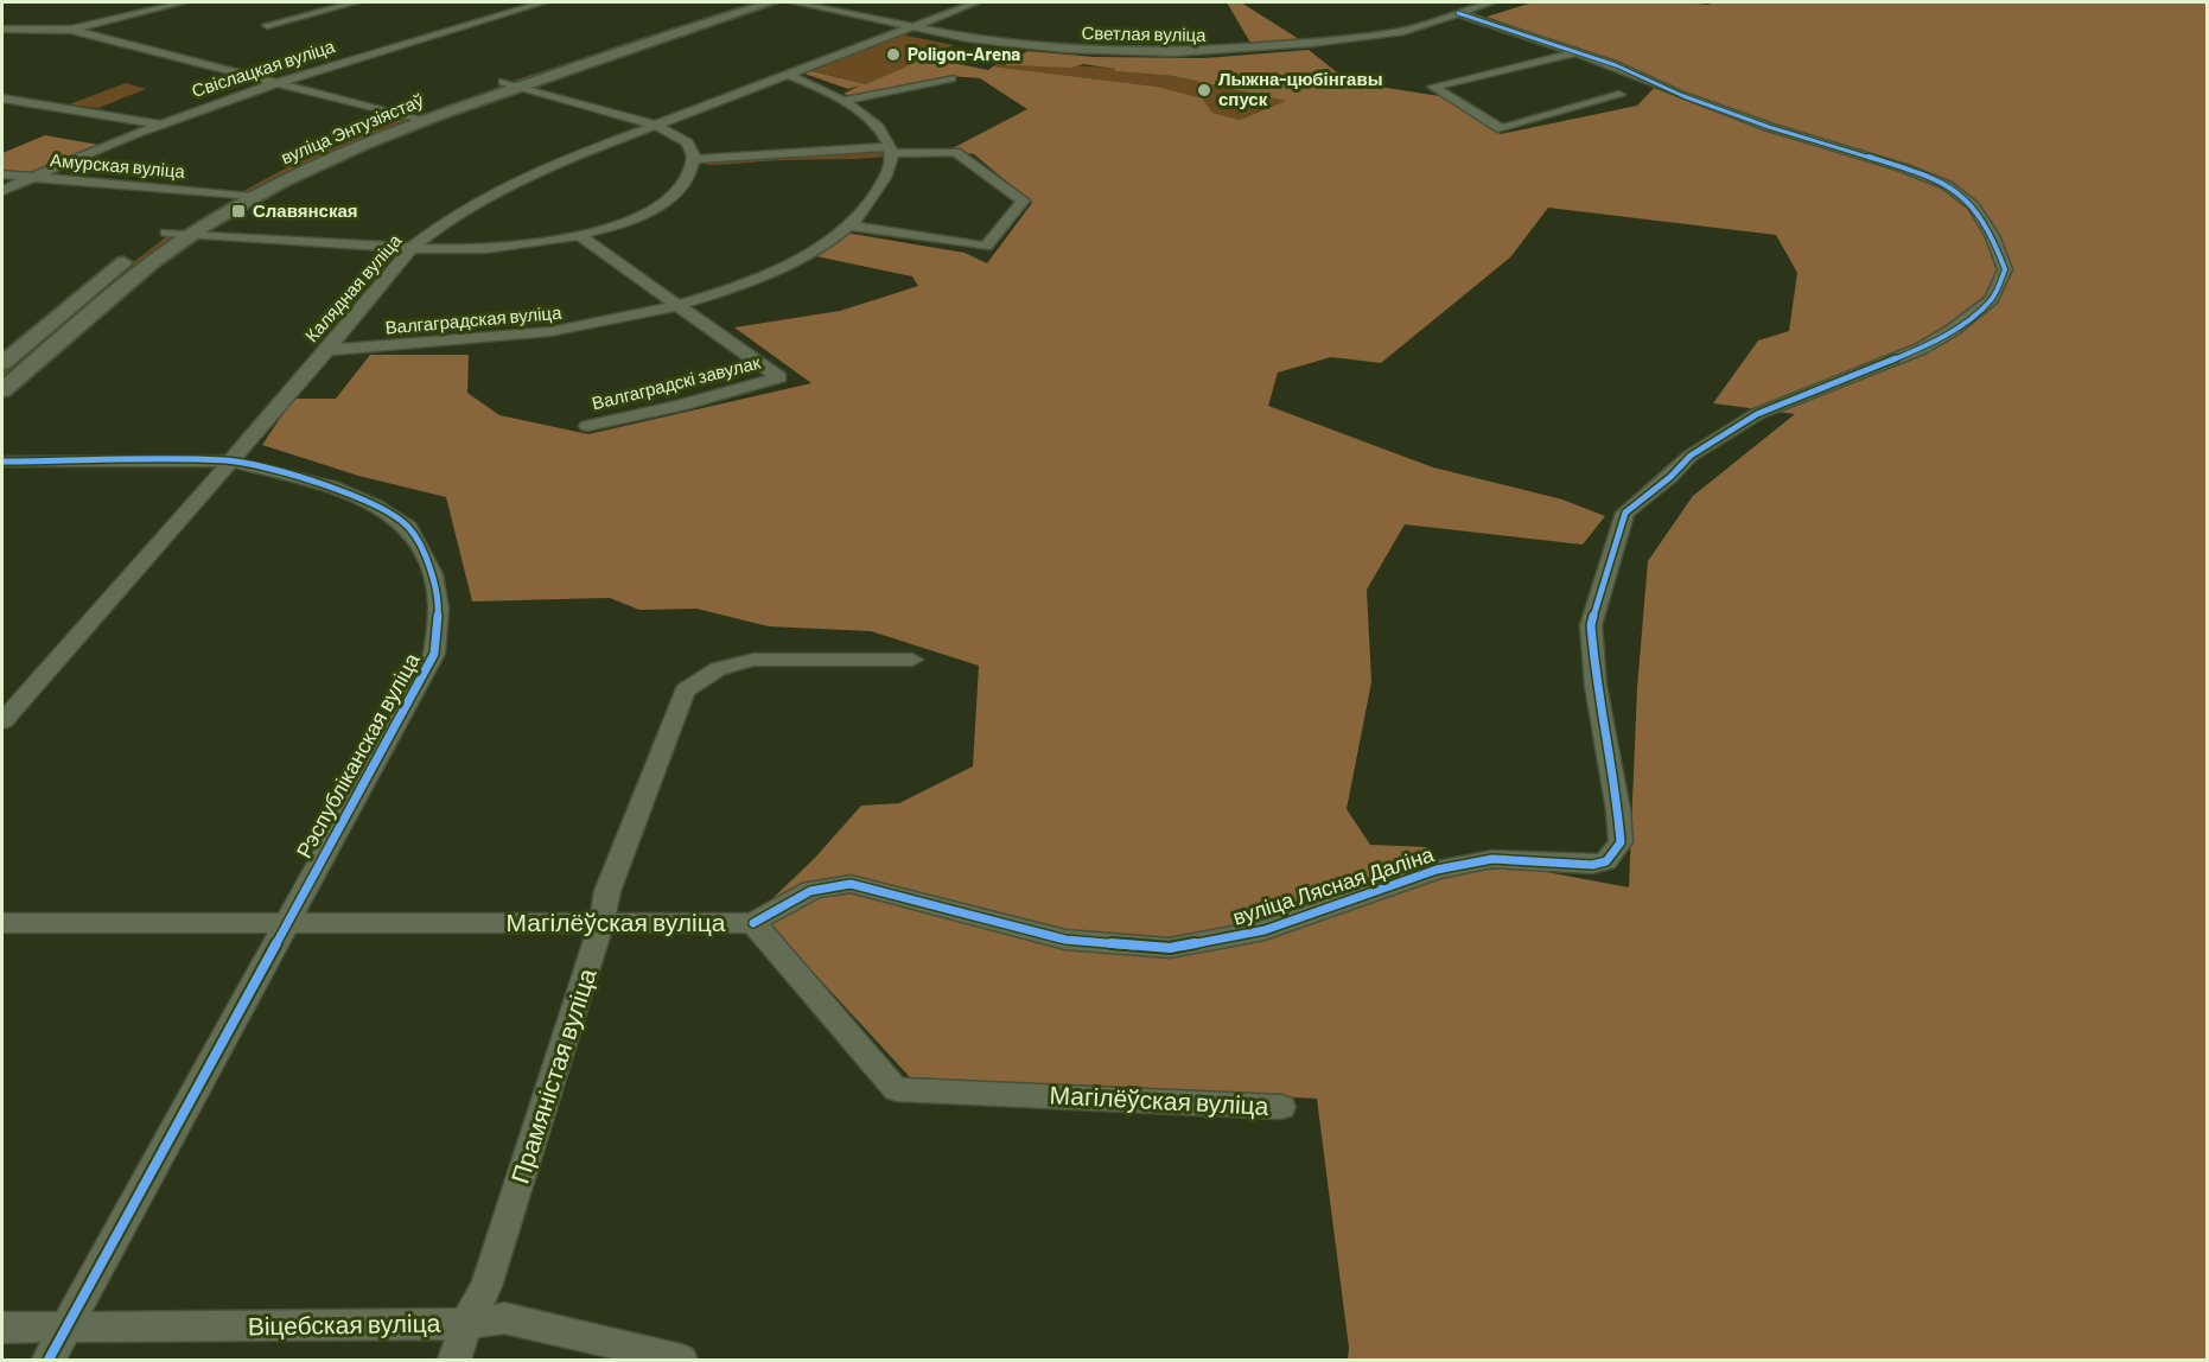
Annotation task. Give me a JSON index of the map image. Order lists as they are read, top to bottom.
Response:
{
  "streets": {
    "street": [
      "Светлая вуліца",
      "Свіслацкая вуліца",
      "вуліца Энтузіястаў",
      "Амурская вуліца",
      "Калядная вуліца",
      "Валгаградская вуліца",
      "Валгаградскі завулак",
      "Рэспубліканская вуліца",
      "вуліца Лясная Даліна",
      "Магілёўская вуліца",
      "Прамяністая вуліца",
      "Віцебская вуліца"
    ]
  },
  "crossings": [
    ["Светлая вуліца", "Калядная вуліца"],
    ["Свіслацкая вуліца", "Амурская вуліца"],
    ["вуліца Энтузіястаў", "Амурская вуліца"],
    ["Калядная вуліца", "Валгаградская вуліца"],
    ["Калядная вуліца", "Рэспубліканская вуліца"],
    ["Валгаградская вуліца", "Валгаградскі завулак"],
    ["Рэспубліканская вуліца", "Магілёўская вуліца"],
    ["Рэспубліканская вуліца", "Віцебская вуліца"],
    ["вуліца Лясная Даліна", "Магілёўская вуліца"],
    ["Магілёўская вуліца", "Прамяністая вуліца"],
    ["Прамяністая вуліца", "Віцебская вуліца"]
  ],
  "places": {
    "other": ["Poligon-Arena", "Лыжна-цюбінгавы спуск"],
    "transit": ["Славянская"]
  }
}
